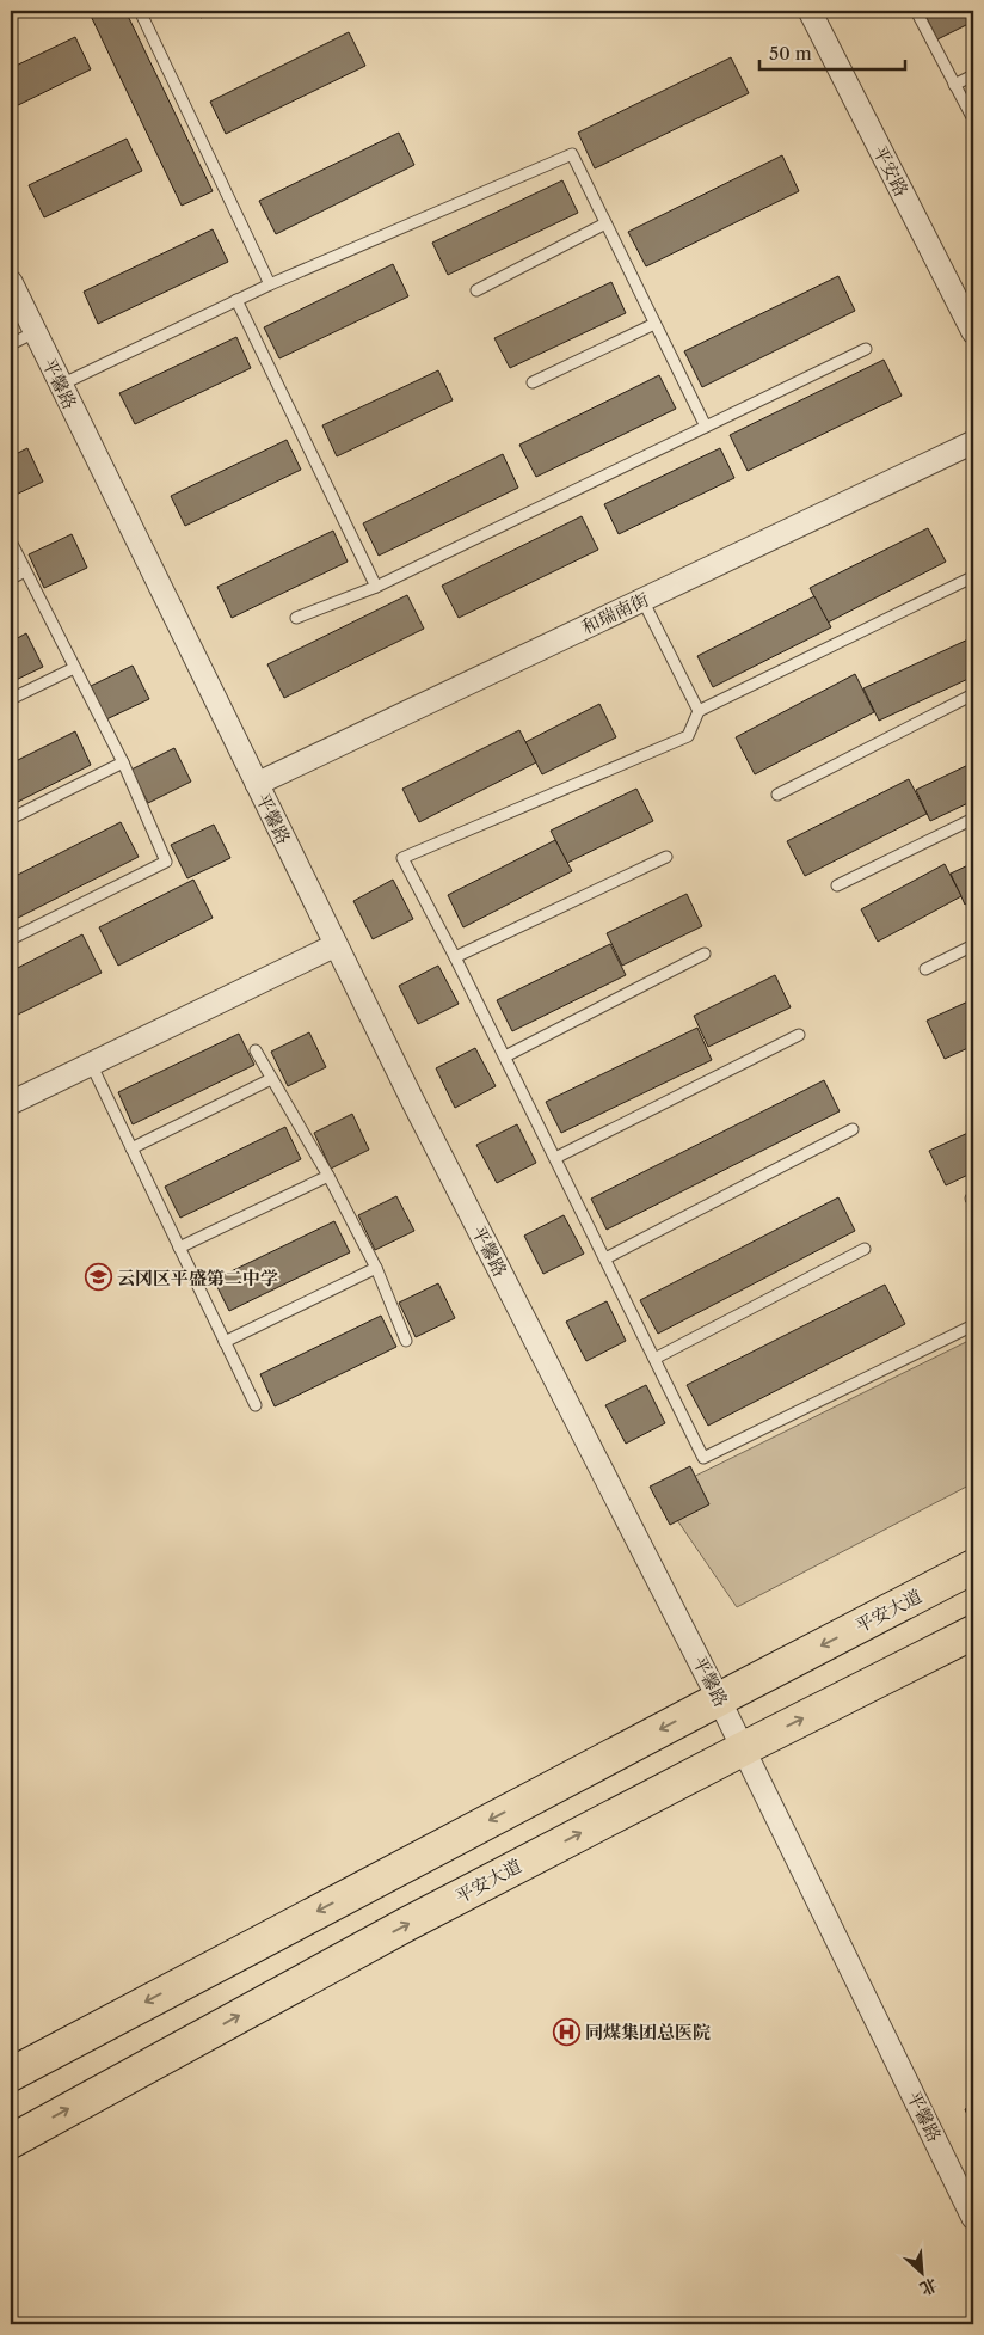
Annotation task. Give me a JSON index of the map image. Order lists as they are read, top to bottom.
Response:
{
  "streets": {
    "main road": ["平安大道"],
    "street": ["平安路", "平馨路", "和瑞南街"]
  },
  "crossings": [
    ["平馨路", "和瑞南街"],
    ["平馨路", "平安大道"]
  ],
  "places": {
    "school or university": ["云冈区平盛第二中学"],
    "hospital": ["同煤集团总医院"]
  },
  "scale_bar": "50 m",
  "north": "bottom right"
}
